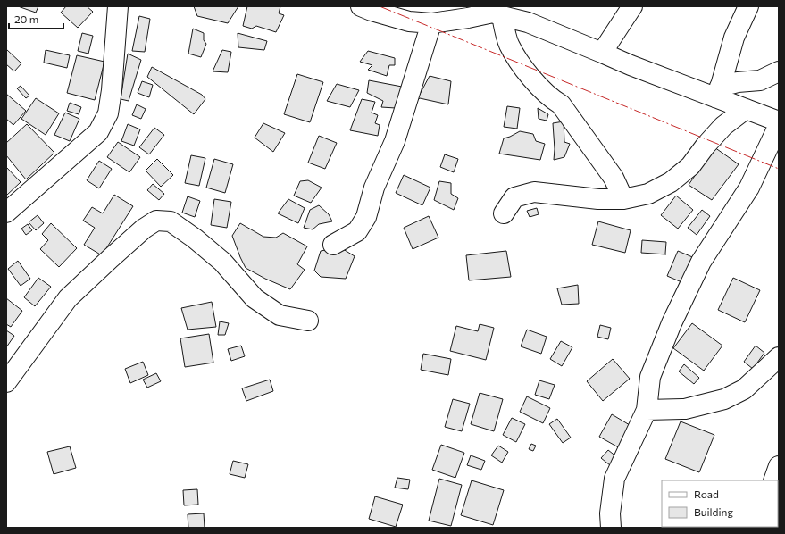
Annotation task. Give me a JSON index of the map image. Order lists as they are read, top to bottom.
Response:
{
  "legend": ["Road", "Building"],
  "scale_bar": "20 m"
}
